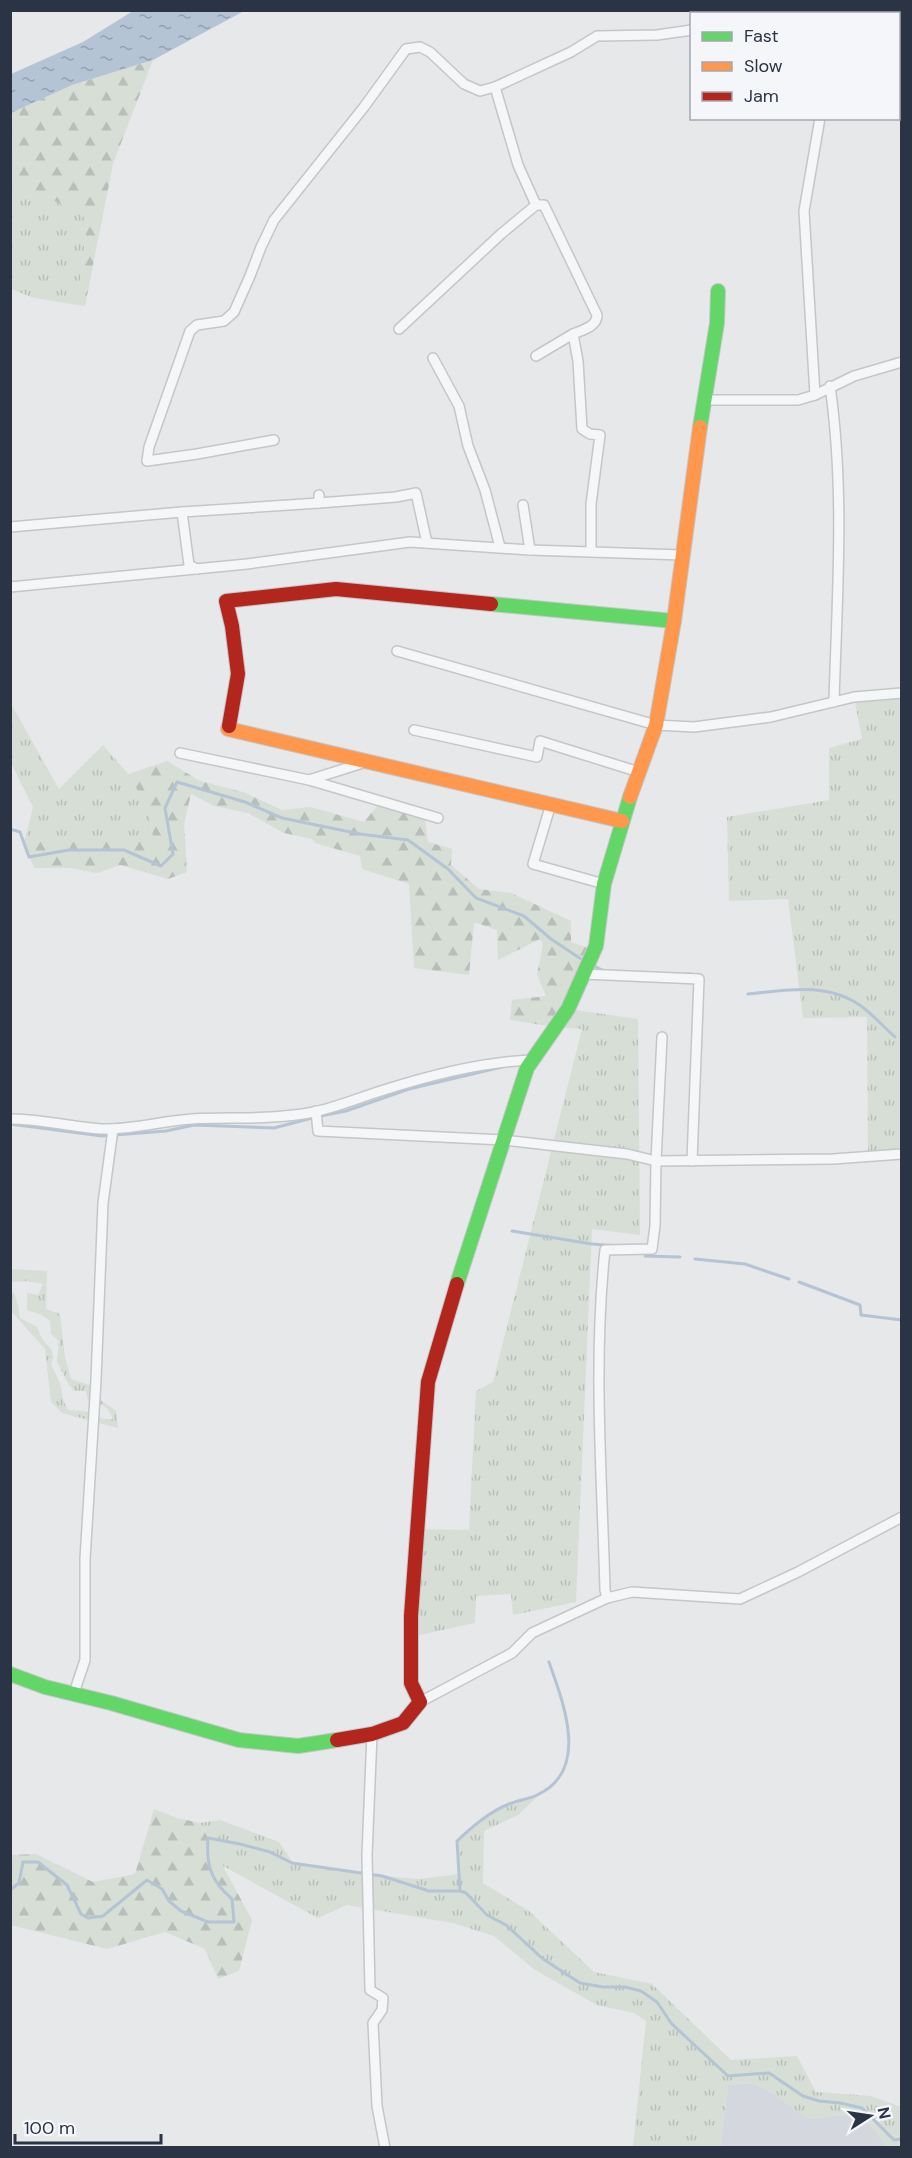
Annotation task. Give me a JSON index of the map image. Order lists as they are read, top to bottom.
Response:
{
  "legend": ["Fast", "Slow", "Jam"],
  "scale_bar": "100 m",
  "north": "right"
}
